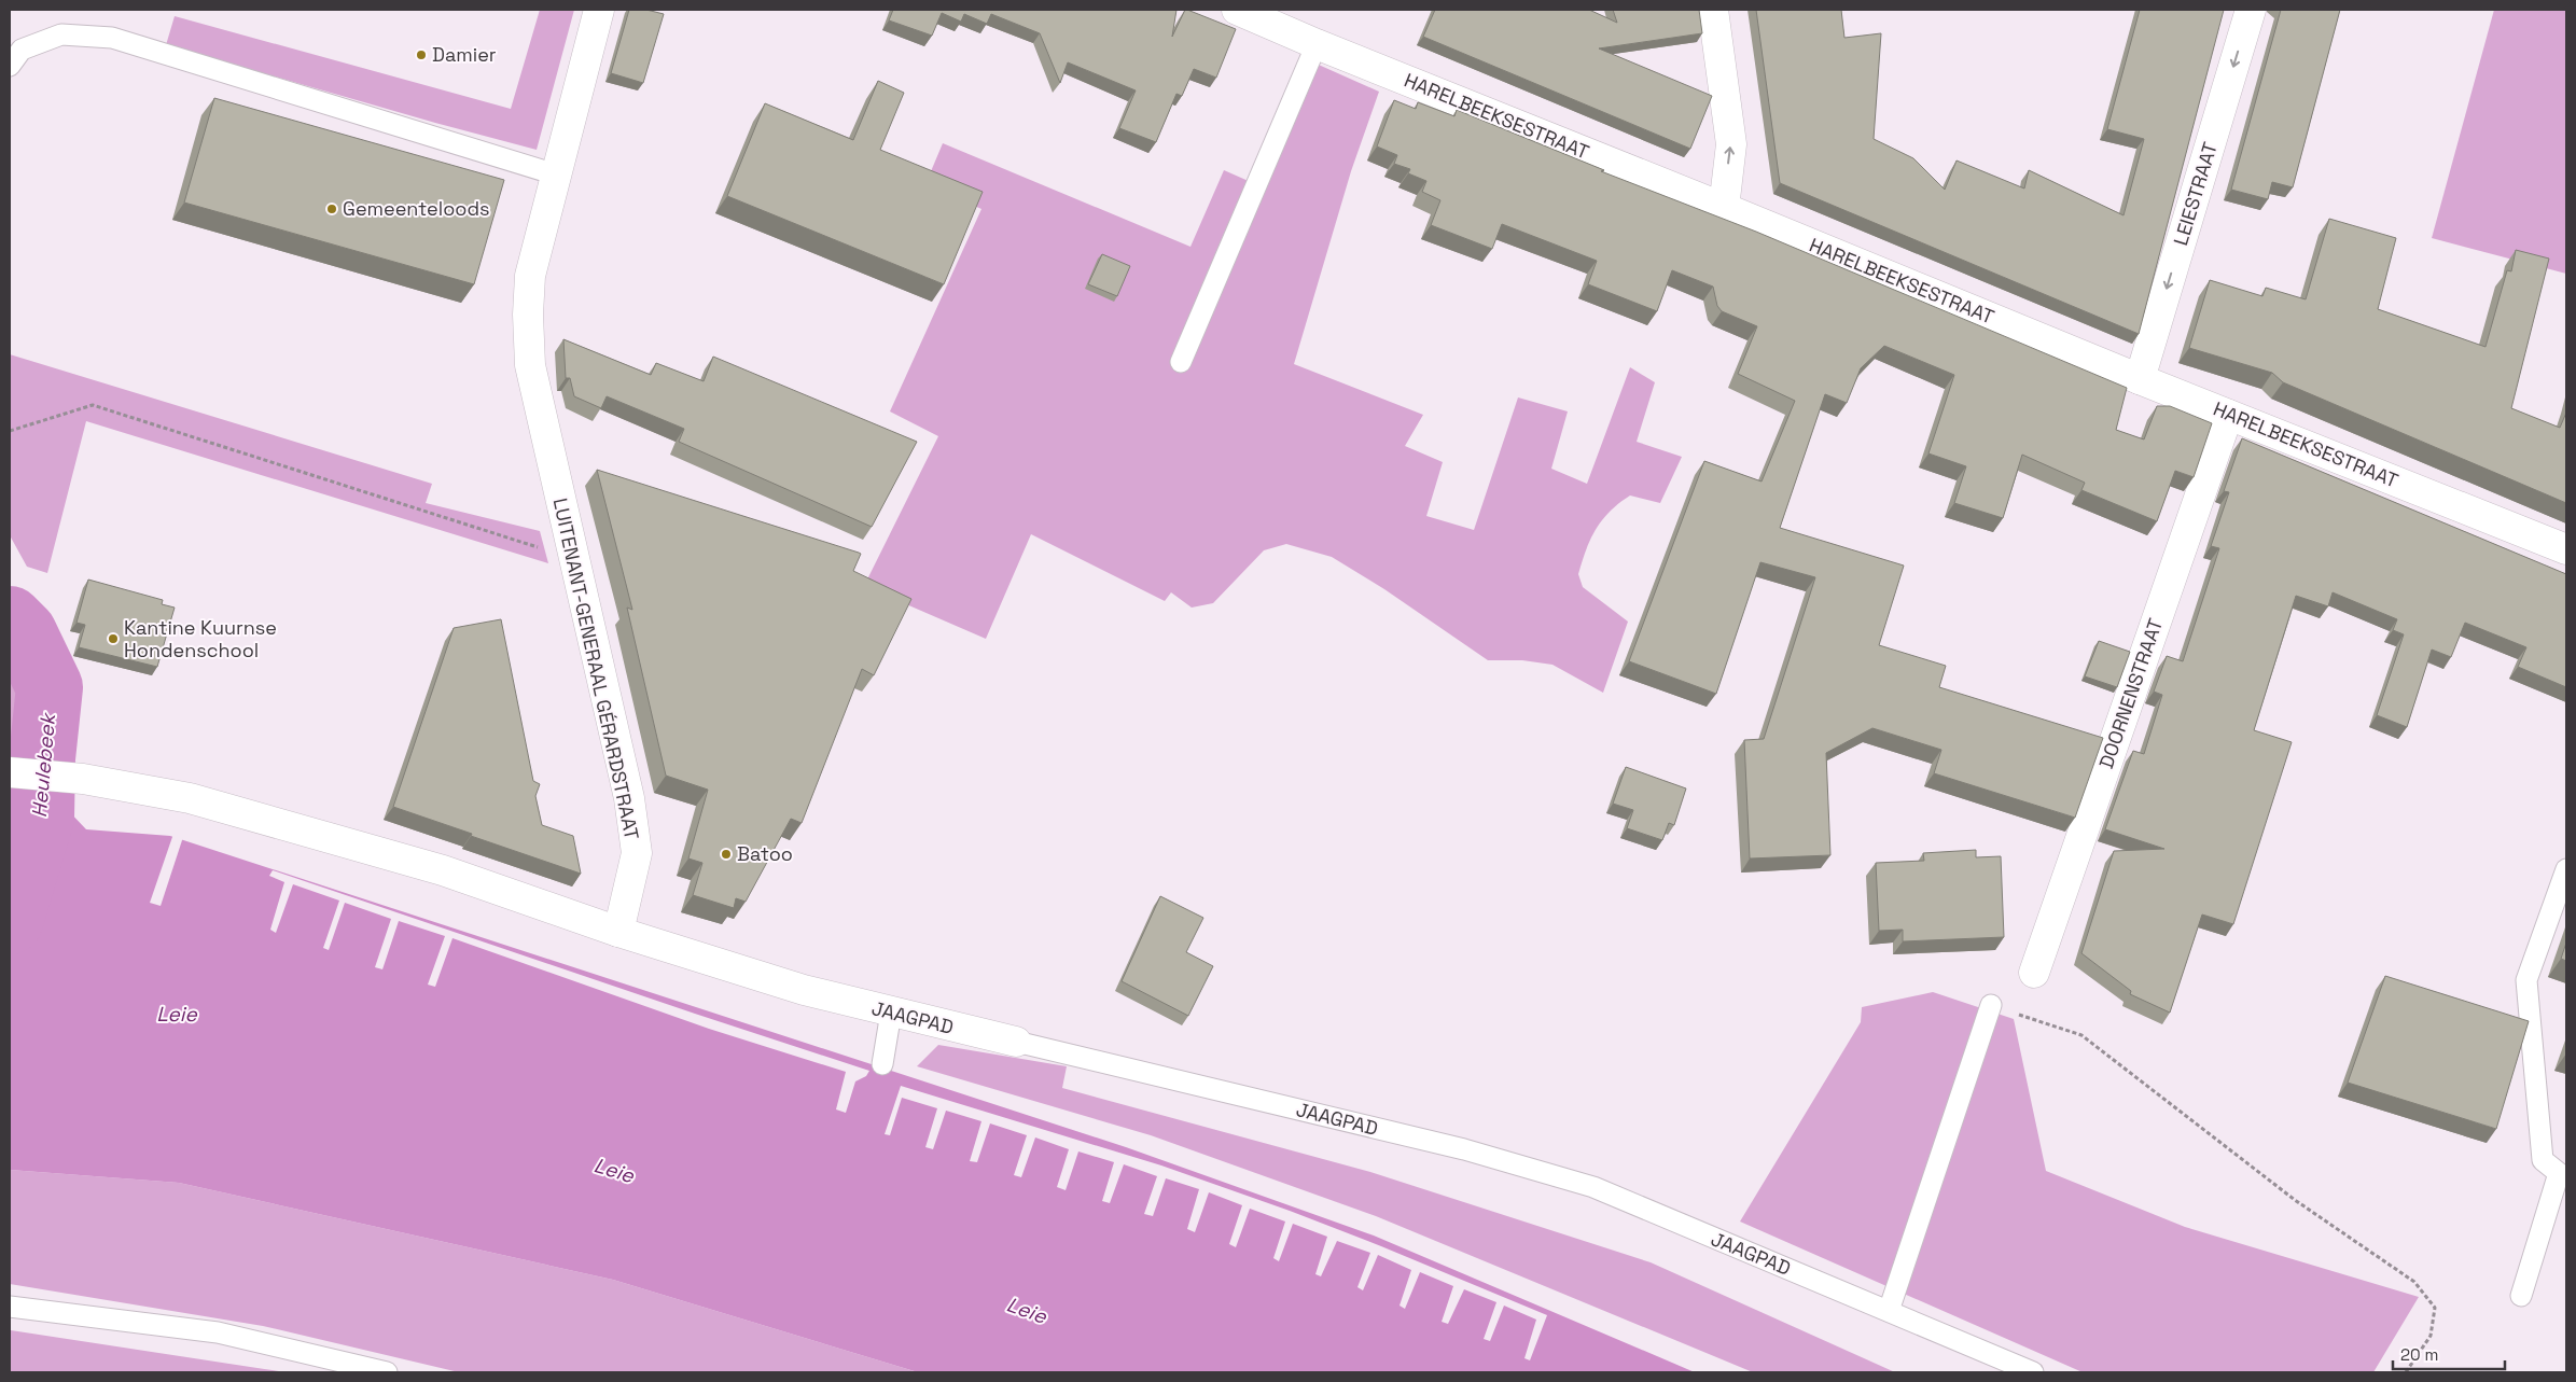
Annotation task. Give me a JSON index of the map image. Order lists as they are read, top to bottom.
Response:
{
  "streets": {
    "street": [
      "HARELBEEKSESTRAAT",
      "LEIESTRAAT",
      "LUITENANT-GENERAAL GÉRARDSTRAAT",
      "DOORNENSTRAAT",
      "JAAGPAD"
    ]
  },
  "crossings": [
    ["HARELBEEKSESTRAAT", "LEIESTRAAT"],
    ["HARELBEEKSESTRAAT", "DOORNENSTRAAT"],
    ["LUITENANT-GENERAAL GÉRARDSTRAAT", "JAAGPAD"]
  ],
  "one_way": ["LEIESTRAAT"],
  "water": ["Heulebeek", "Leie"],
  "places": [
    "Damier",
    "Gemeenteloods",
    "Kantine Kuurnse Hondenschool",
    "Batoo"
  ],
  "scale_bar": "20 m"
}
